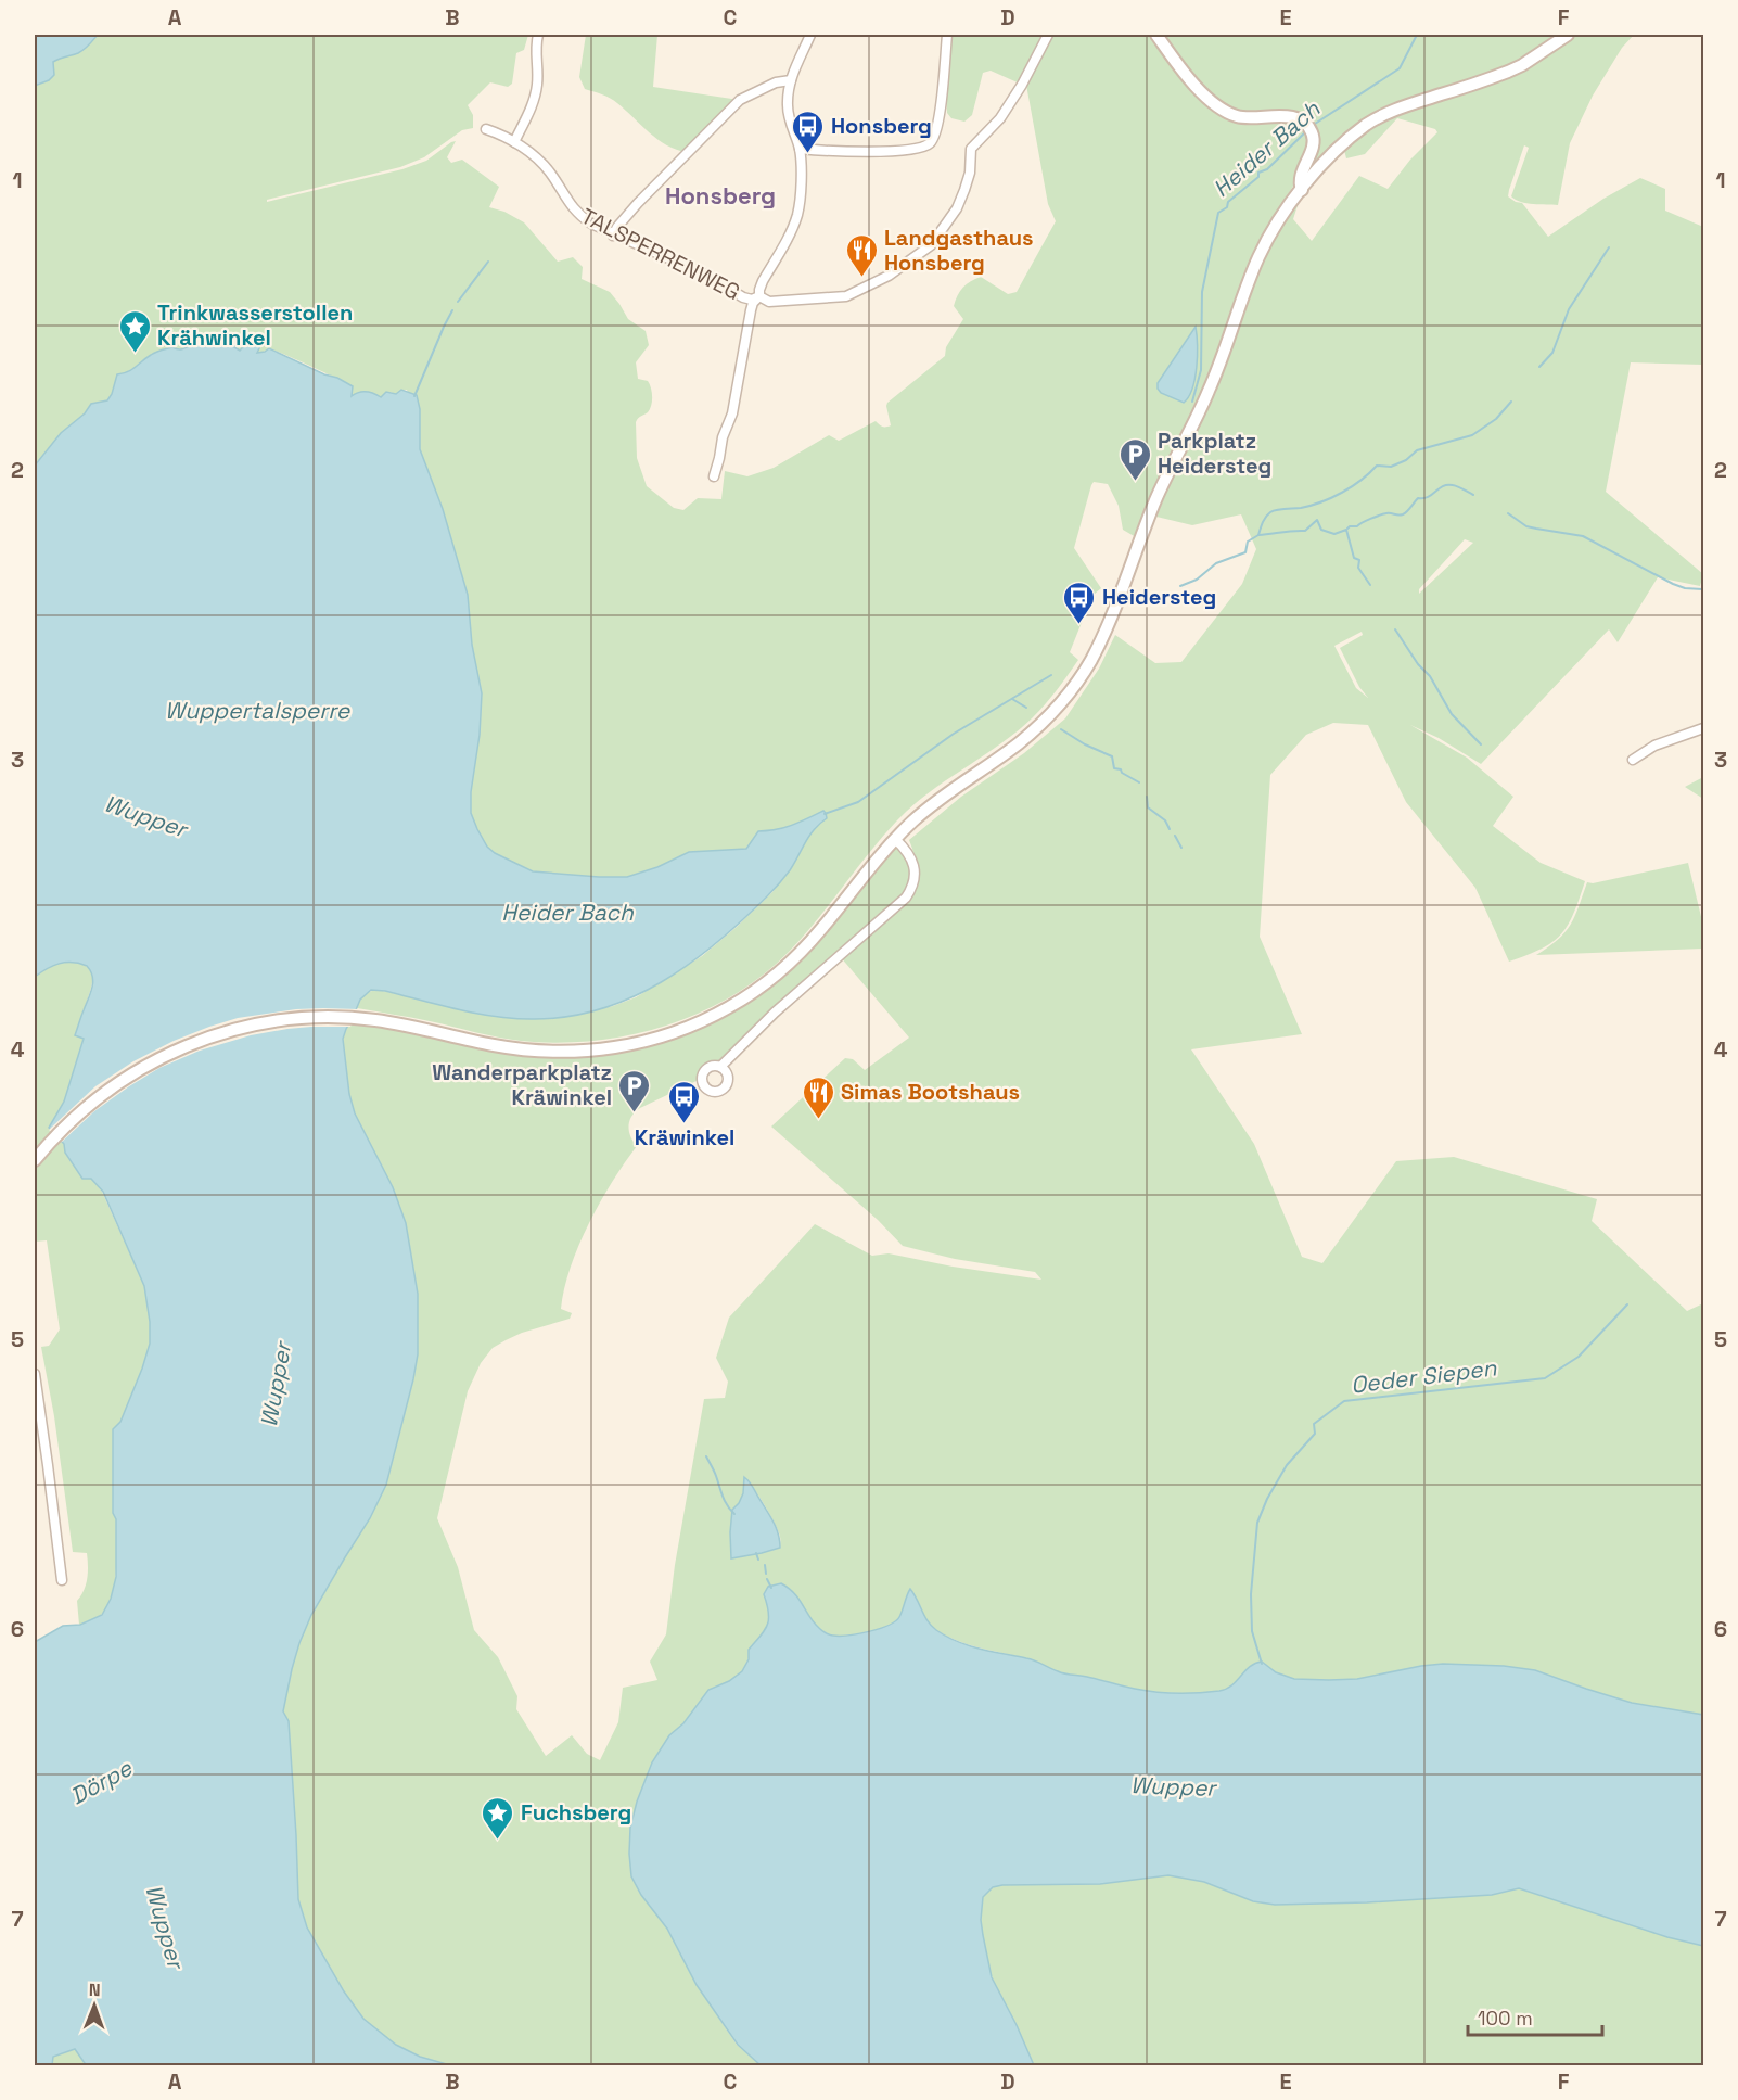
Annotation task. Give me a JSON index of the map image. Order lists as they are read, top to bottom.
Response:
{
  "streets": {
    "street": ["TALSPERRENWEG"]
  },
  "districts": ["Honsberg"],
  "water": [
    "Heider Bach",
    "Wuppertalsperre",
    "Wupper",
    "Oeder Siepen",
    "Dörpe"
  ],
  "places": {
    "bus stop": ["Honsberg", "Heidersteg", "Kräwinkel"],
    "restaurant": ["Landgasthaus Honsberg", "Simas Bootshaus"],
    "place": ["Trinkwasserstollen Krähwinkel", "Fuchsberg"],
    "parking": ["Parkplatz Heidersteg", "Wanderparkplatz Kräwinkel"]
  },
  "scale_bar": "100 m",
  "north": "top",
  "grid": {
    "columns": [
      "A",
      "B",
      "C",
      "D",
      "E",
      "F"
    ],
    "rows": [
      "1",
      "2",
      "3",
      "4",
      "5",
      "6",
      "7"
    ]
  }
}
